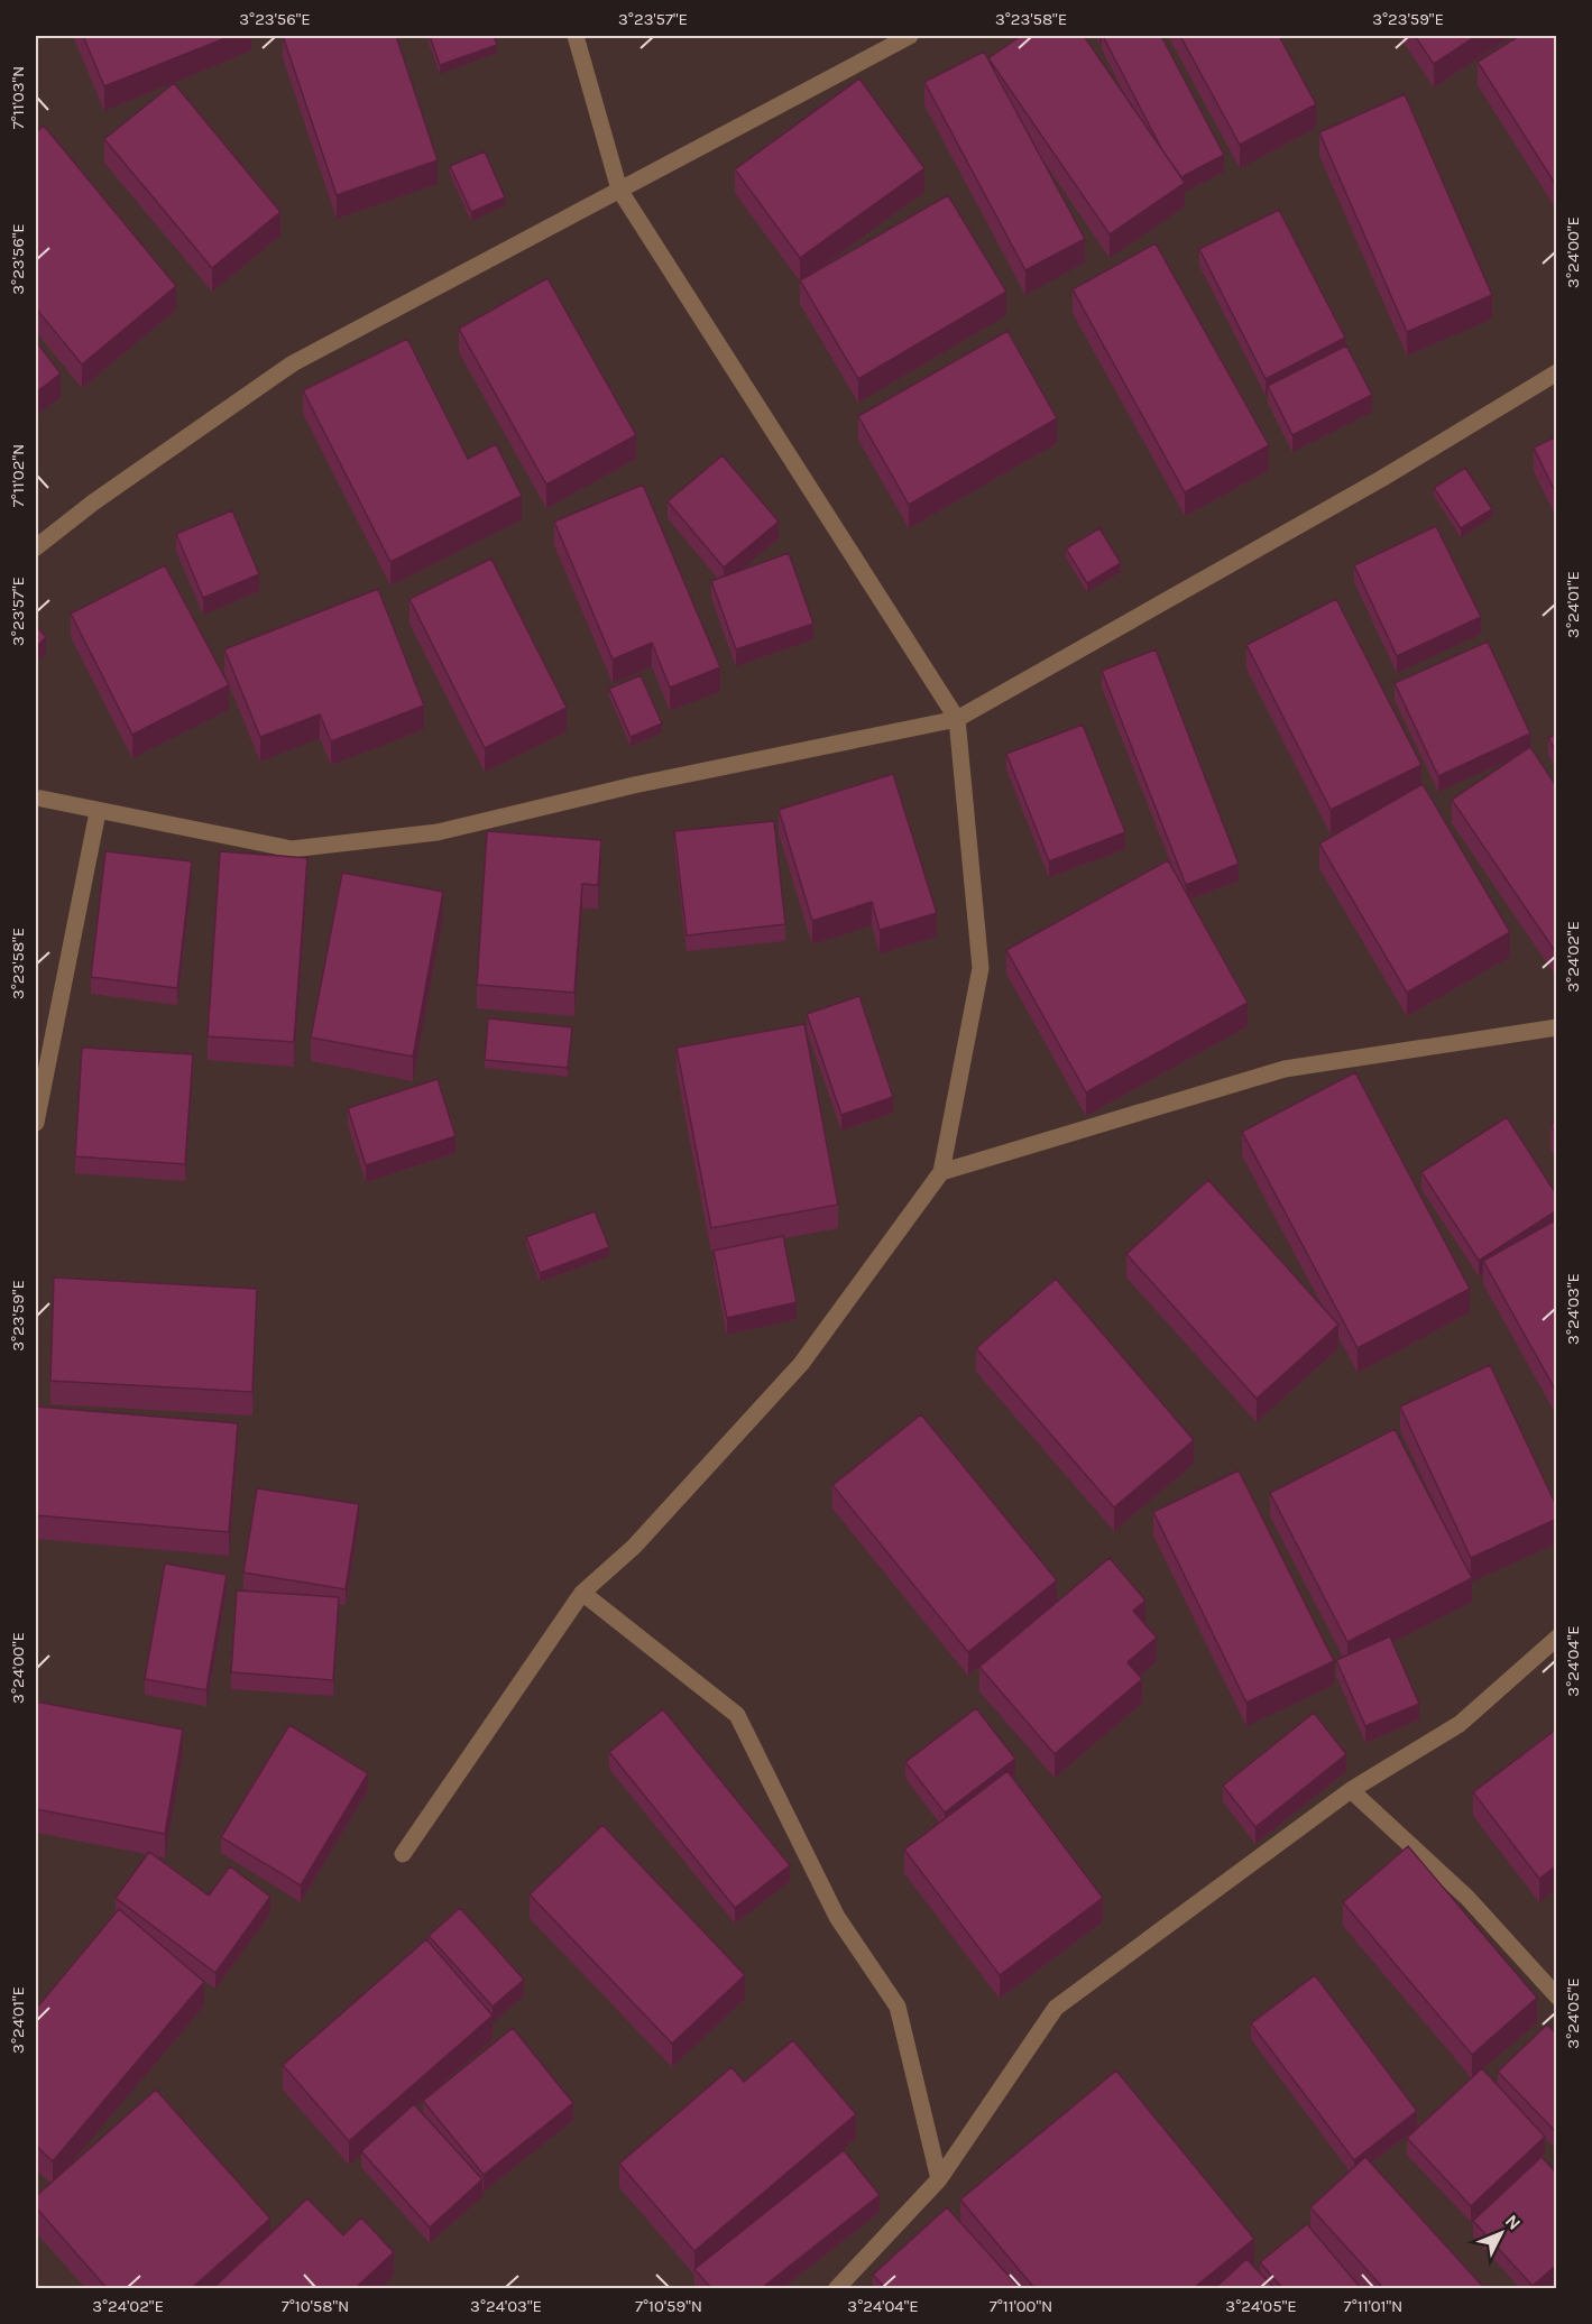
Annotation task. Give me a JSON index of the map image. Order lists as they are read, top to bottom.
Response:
{
  "north": "top right",
  "coordinates": [
    "3°23'56\"E",
    "3°23'57\"E",
    "3°23'58\"E",
    "3°23'59\"E",
    "7°11'03\"N",
    "3°24'00\"E",
    "7°11'02\"N",
    "3°24'01\"E",
    "3°24'02\"E",
    "3°24'03\"E",
    "3°24'04\"E",
    "3°24'05\"E",
    "7°10'58\"N",
    "7°10'59\"N",
    "7°11'00\"N",
    "7°11'01\"N"
  ]
}
